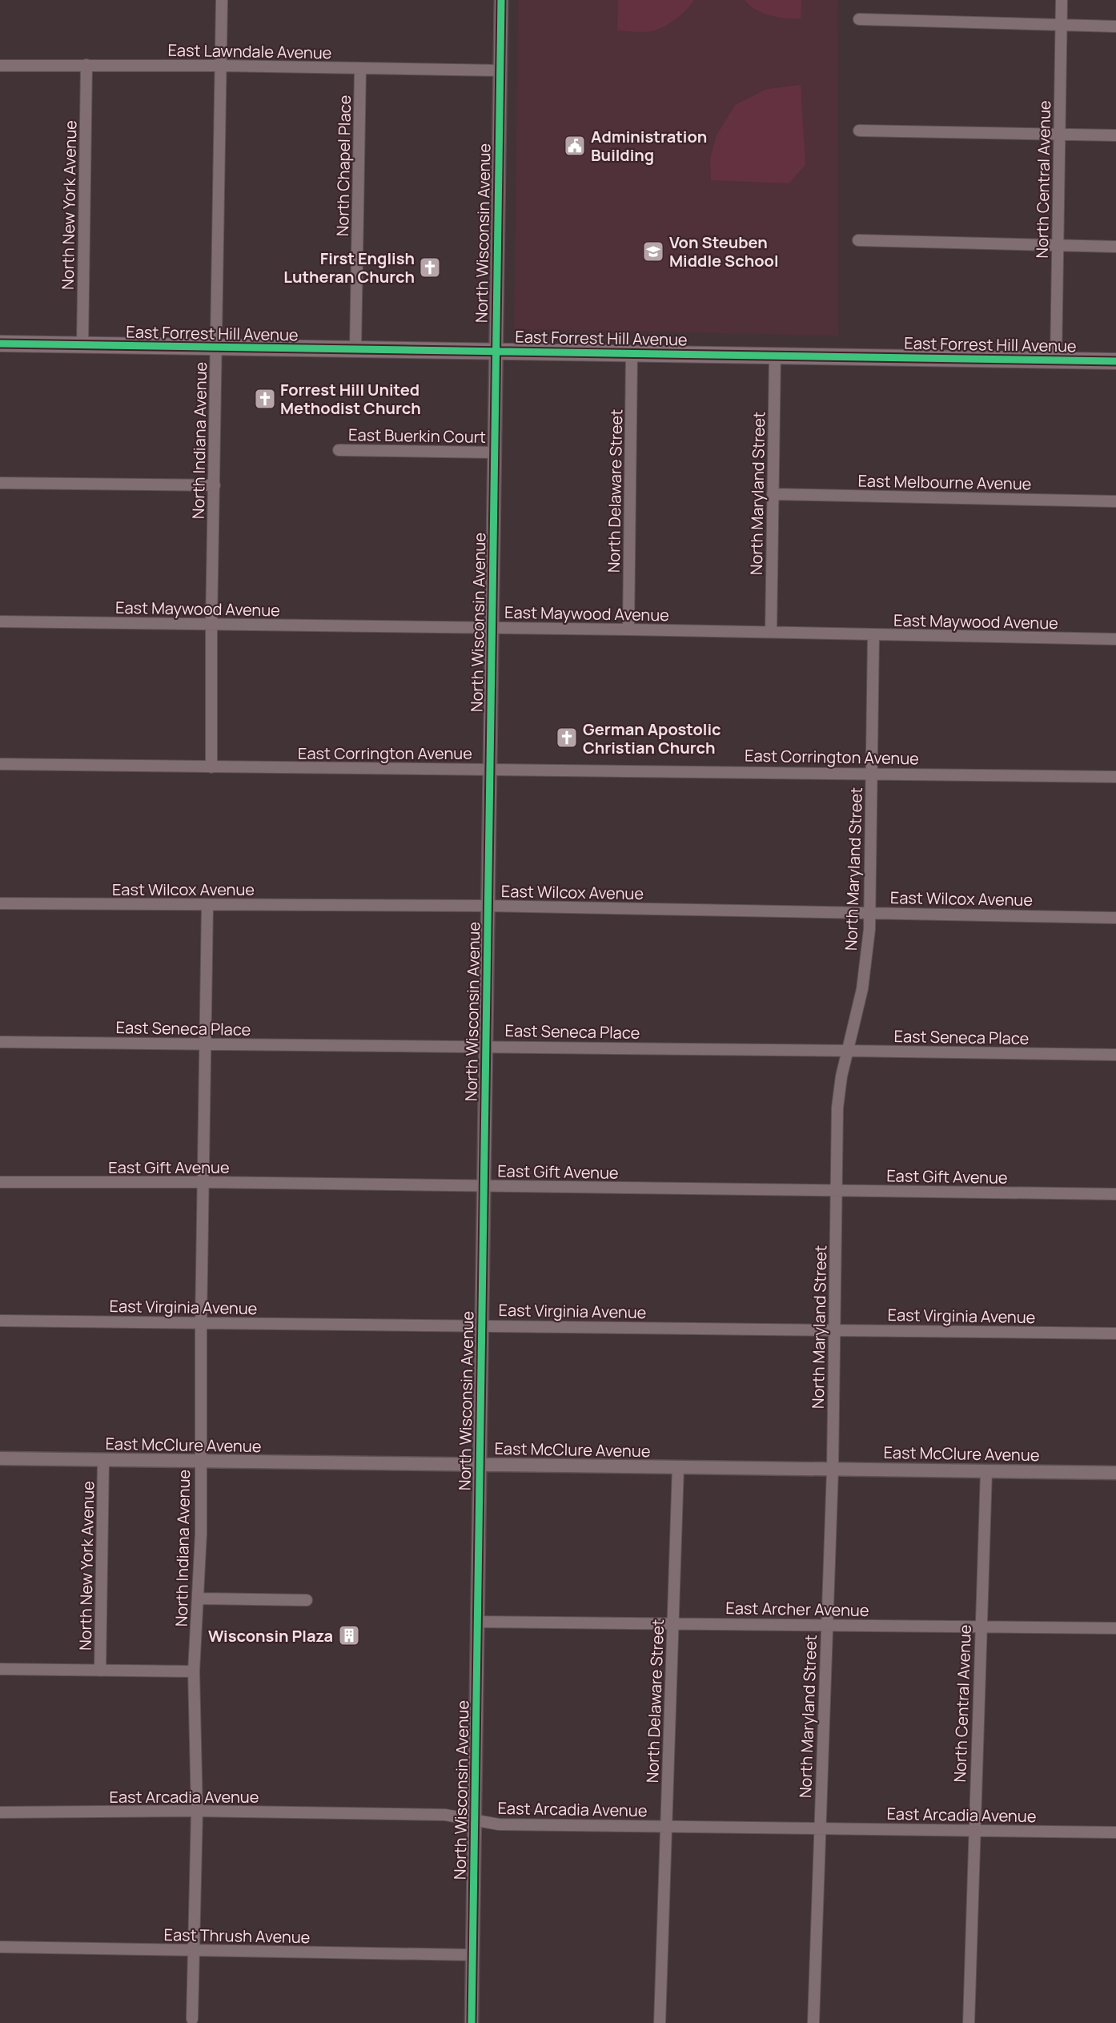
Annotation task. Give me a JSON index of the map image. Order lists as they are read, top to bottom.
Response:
{
  "streets": {
    "main road": ["East Forrest Hill Avenue"],
    "street": [
      "East Lawndale Avenue",
      "North Chapel Place",
      "North Central Avenue",
      "North New York Avenue",
      "North Wisconsin Avenue",
      "East Buerkin Court",
      "North Indiana Avenue",
      "East Melbourne Avenue",
      "North Delaware Street",
      "North Maryland Street",
      "East Maywood Avenue",
      "East Corrington Avenue",
      "East Wilcox Avenue",
      "East Seneca Place",
      "East Gift Avenue",
      "East Virginia Avenue",
      "East McClure Avenue",
      "East Archer Avenue",
      "East Arcadia Avenue",
      "East Thrush Avenue"
    ]
  },
  "crossings": [
    ["East Lawndale Avenue", "North Chapel Place"],
    ["East Lawndale Avenue", "North New York Avenue"],
    ["East Lawndale Avenue", "North Wisconsin Avenue"],
    ["East Lawndale Avenue", "North Indiana Avenue"],
    ["North Chapel Place", "East Forrest Hill Avenue"],
    ["North Central Avenue", "East Forrest Hill Avenue"],
    ["North Central Avenue", "East McClure Avenue"],
    ["North Central Avenue", "East Archer Avenue"],
    ["North Central Avenue", "East Arcadia Avenue"],
    ["North New York Avenue", "East Forrest Hill Avenue"],
    ["North New York Avenue", "East McClure Avenue"],
    ["North Wisconsin Avenue", "East Forrest Hill Avenue"],
    ["North Wisconsin Avenue", "East Buerkin Court"],
    ["North Wisconsin Avenue", "East Maywood Avenue"],
    ["North Wisconsin Avenue", "East Corrington Avenue"],
    ["North Wisconsin Avenue", "East Wilcox Avenue"],
    ["North Wisconsin Avenue", "East Seneca Place"],
    ["North Wisconsin Avenue", "East Gift Avenue"],
    ["North Wisconsin Avenue", "East Virginia Avenue"],
    ["North Wisconsin Avenue", "East McClure Avenue"],
    ["North Wisconsin Avenue", "East Archer Avenue"],
    ["North Wisconsin Avenue", "East Arcadia Avenue"],
    ["North Wisconsin Avenue", "East Thrush Avenue"],
    ["East Forrest Hill Avenue", "North Indiana Avenue"],
    ["East Forrest Hill Avenue", "North Delaware Street"],
    ["East Forrest Hill Avenue", "North Maryland Street"],
    ["North Indiana Avenue", "East Maywood Avenue"],
    ["North Indiana Avenue", "East Corrington Avenue"],
    ["North Indiana Avenue", "East Wilcox Avenue"],
    ["North Indiana Avenue", "East Seneca Place"],
    ["North Indiana Avenue", "East Gift Avenue"],
    ["North Indiana Avenue", "East Virginia Avenue"],
    ["North Indiana Avenue", "East McClure Avenue"],
    ["North Indiana Avenue", "East Arcadia Avenue"],
    ["North Indiana Avenue", "East Thrush Avenue"],
    ["East Melbourne Avenue", "North Maryland Street"],
    ["North Delaware Street", "East Maywood Avenue"],
    ["North Delaware Street", "East McClure Avenue"],
    ["North Delaware Street", "East Archer Avenue"],
    ["North Delaware Street", "East Arcadia Avenue"],
    ["North Maryland Street", "East Maywood Avenue"],
    ["North Maryland Street", "East Corrington Avenue"],
    ["North Maryland Street", "East Wilcox Avenue"],
    ["North Maryland Street", "East Seneca Place"],
    ["North Maryland Street", "East Gift Avenue"],
    ["North Maryland Street", "East Virginia Avenue"],
    ["North Maryland Street", "East McClure Avenue"],
    ["North Maryland Street", "East Archer Avenue"],
    ["North Maryland Street", "East Arcadia Avenue"]
  ],
  "places": {
    "public building": ["Administration Building"],
    "school or university": ["Von Steuben Middle School"],
    "church": ["First English Lutheran Church", "Forrest Hill United Methodist Church", "German Apostolic Christian Church"],
    "building": ["Wisconsin Plaza"]
  }
}
